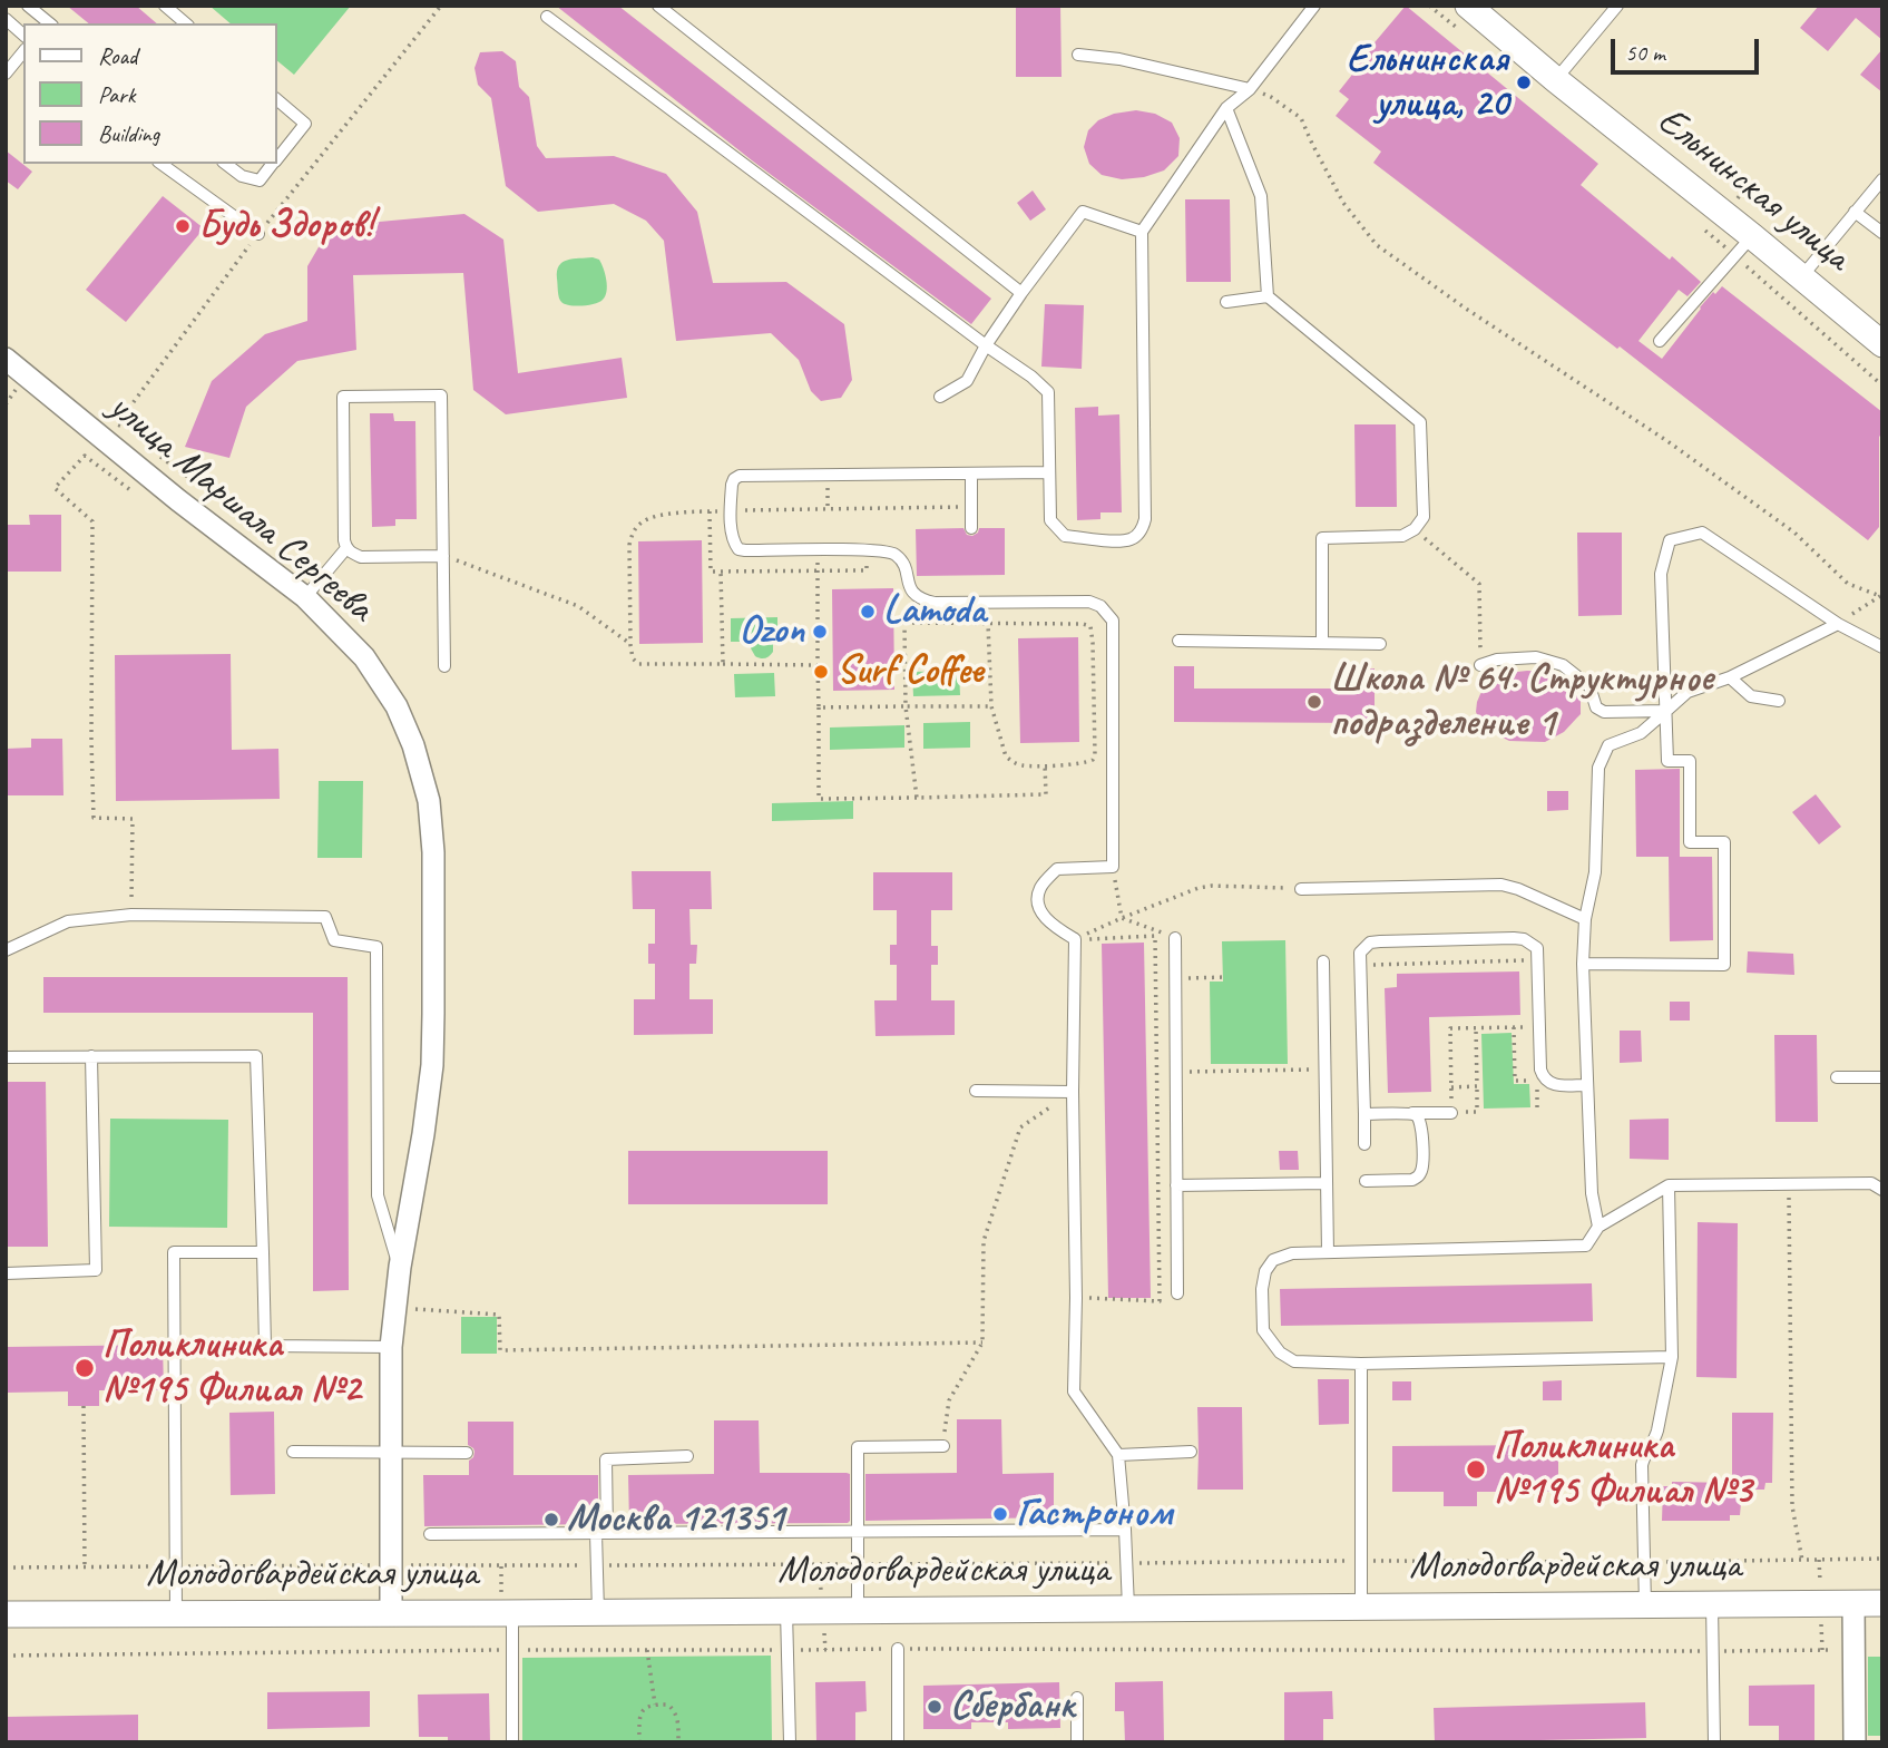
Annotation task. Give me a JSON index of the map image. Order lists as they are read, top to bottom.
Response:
{
  "streets": {
    "street": ["Ельнинская улица", "улица Маршала Сергеева", "Молодогвардейская улица"]
  },
  "crossings": [
    ["улица Маршала Сергеева", "Молодогвардейская улица"]
  ],
  "places": [
    "Ельнинская улица, 20",
    "Будь Здоров!",
    "Lamoda",
    "Ozon",
    "Surf Coffee",
    "Школа № 64. Структурное подразделение 1",
    "Поликлиника №195 Филиал №2",
    "Поликлиника №195 Филиал №3",
    "Гастроном",
    "Москва 121351",
    "Сбербанк"
  ],
  "legend": ["Road", "Park", "Building"],
  "scale_bar": "50 m"
}
